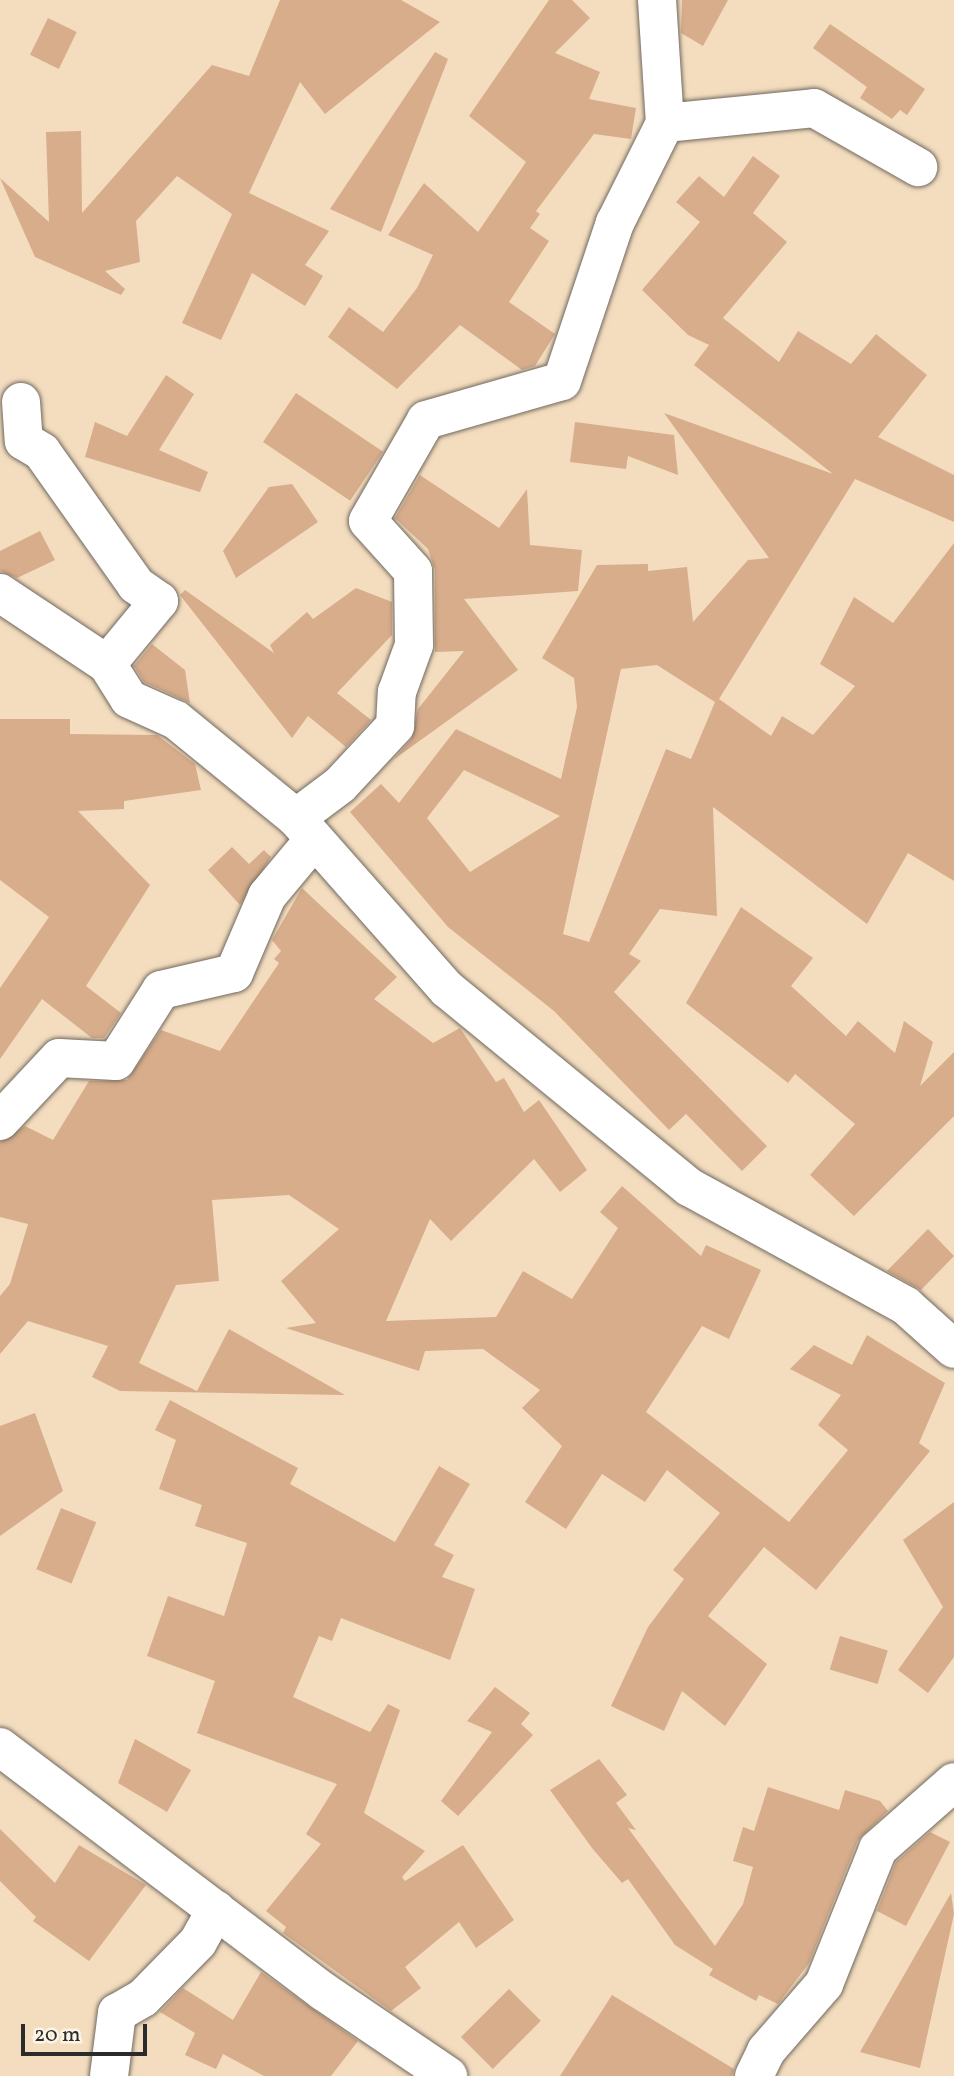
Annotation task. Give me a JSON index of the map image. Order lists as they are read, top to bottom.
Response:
{
  "scale_bar": "20 m"
}
